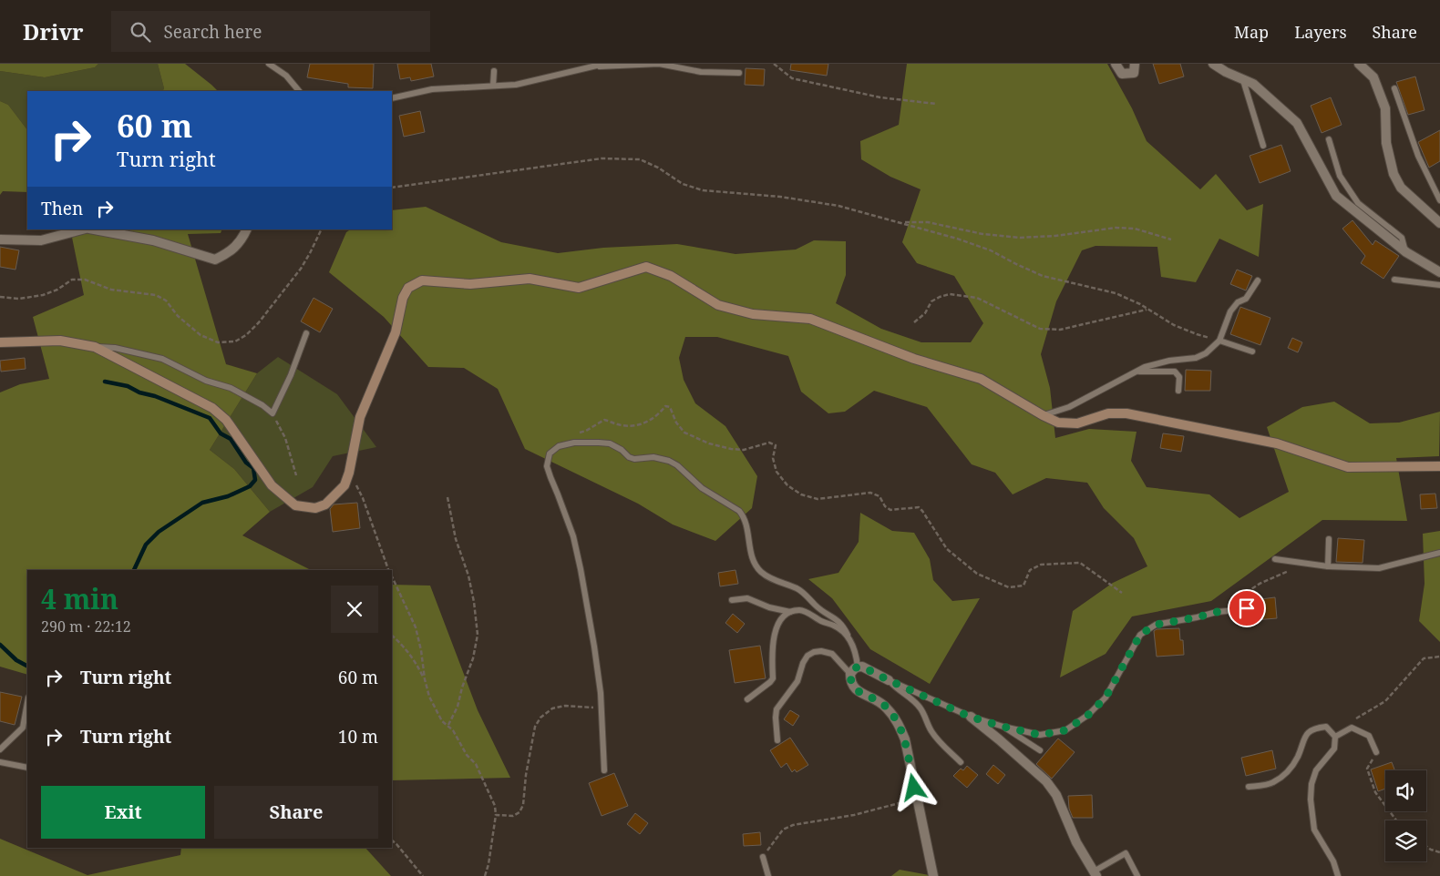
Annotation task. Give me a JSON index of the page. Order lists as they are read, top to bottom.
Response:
{
  "page": {
    "header": "Drivr",
    "search": "Search here",
    "nav": ["Map", "Layers", "Share"],
    "turn": ["60 m", "Turn right"],
    "then": "Then",
    "heading": ["4 min", "290 m · 22:12"],
    "list": [
      {
        "name": "Turn right",
        "value": "60 m"
      },
      {
        "name": "Turn right",
        "value": "10 m"
      }
    ],
    "buttons": ["Exit", "Share"]
  }
}
